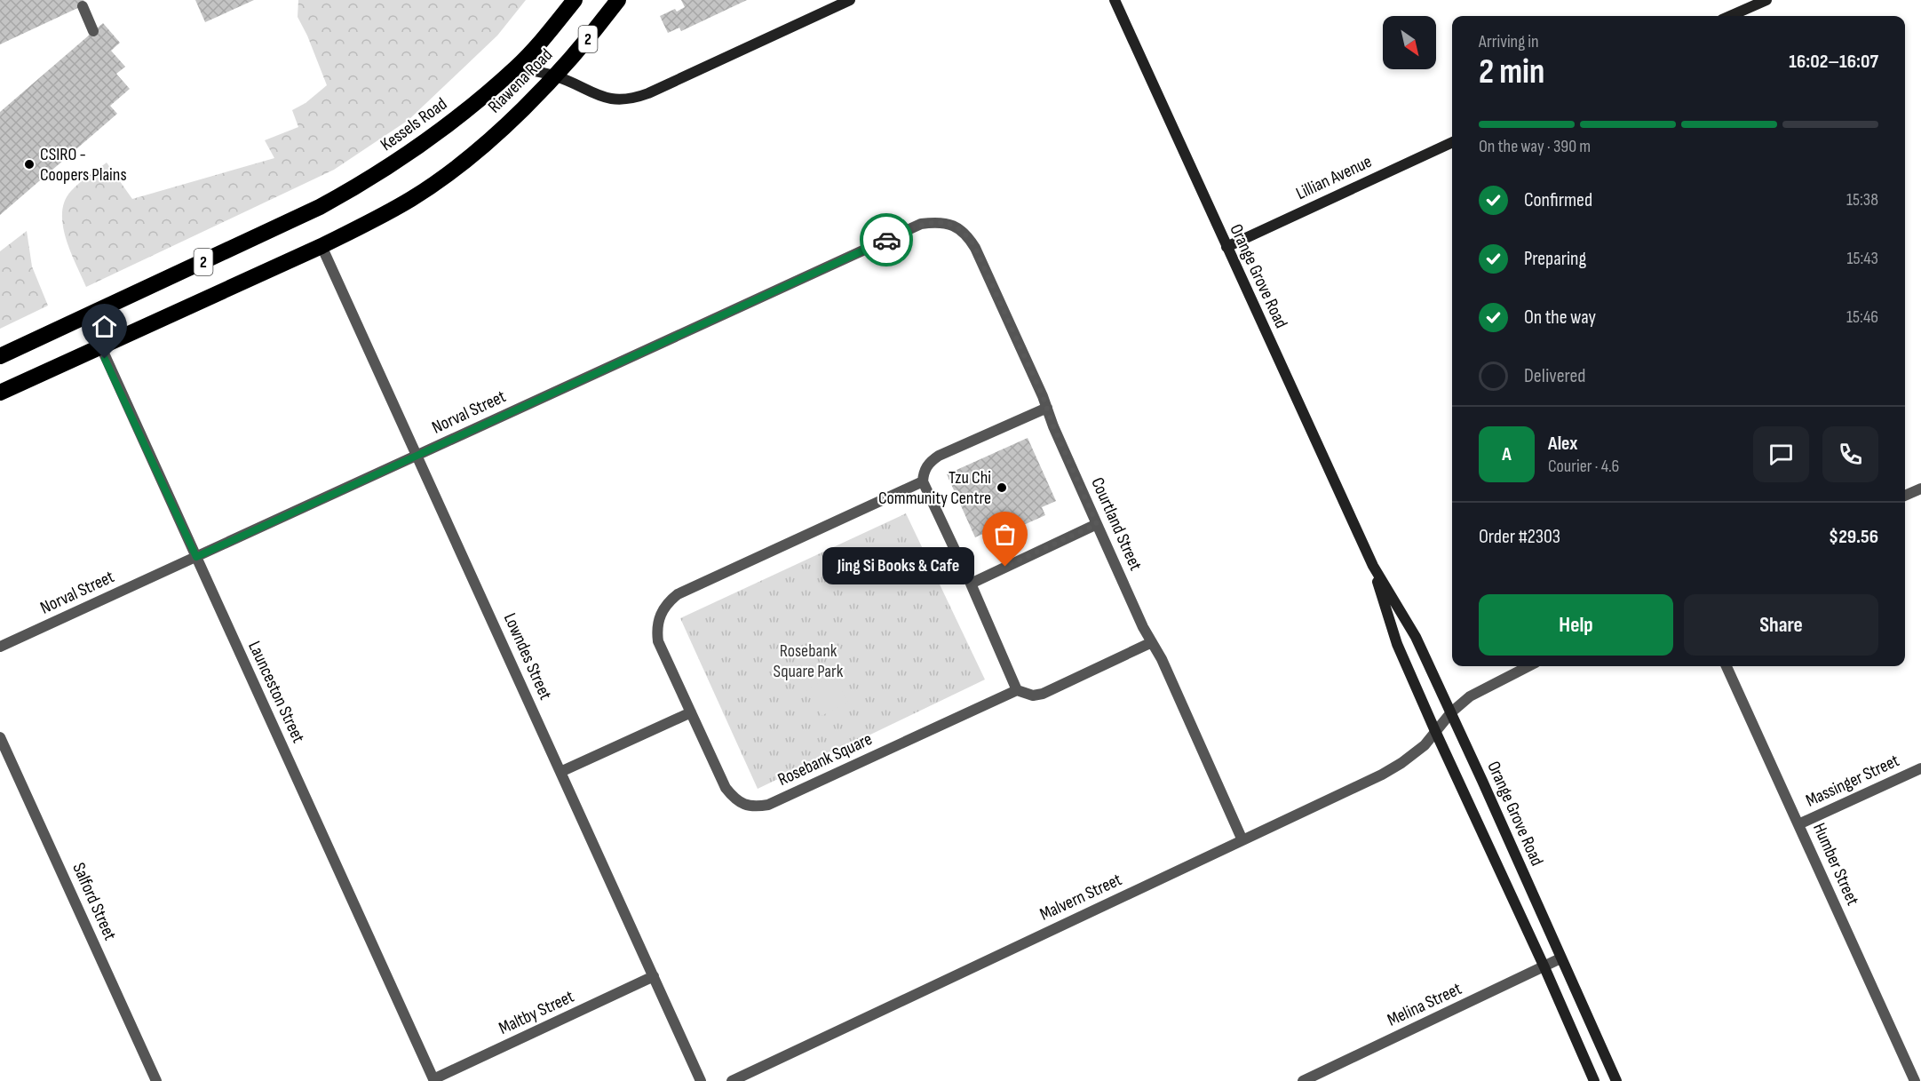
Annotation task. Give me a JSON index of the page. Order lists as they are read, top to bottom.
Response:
{
  "streets": {
    "highway": ["2", "Riawena Road", "Kessels Road"],
    "main road": ["Lillian Avenue", "Orange Grove Road"],
    "street": [
      "Norval Street",
      "Courtland Street",
      "Lowndes Street",
      "Launceston Street",
      "Rosebank Square",
      "Massinger Street",
      "Humber Street",
      "Malvern Street",
      "Salford Street",
      "Melina Street",
      "Maltby Street"
    ]
  },
  "crossings": [
    ["2", "Riawena Road"],
    ["2", "Lowndes Street"],
    ["2", "Launceston Street"],
    ["Riawena Road", "Kessels Road"],
    ["Riawena Road", "Lowndes Street"],
    ["Kessels Road", "Launceston Street"],
    ["Lillian Avenue", "Orange Grove Road"],
    ["Orange Grove Road", "Malvern Street"],
    ["Orange Grove Road", "Melina Street"],
    ["Norval Street", "Courtland Street"],
    ["Norval Street", "Lowndes Street"],
    ["Norval Street", "Launceston Street"],
    ["Courtland Street", "Malvern Street"],
    ["Lowndes Street", "Maltby Street"],
    ["Launceston Street", "Maltby Street"],
    ["Massinger Street", "Humber Street"]
  ],
  "parks": ["Rosebank Square Park"],
  "places": ["CSIRO - Coopers Plains", "Tzu Chi Community Centre", "Jing Si Books & Cafe"],
  "north": "bottom right",
  "page": {
    "heading": ["2 min", "Arriving in", "16:02–16:07"],
    "panel": [
      "Alex",
      "Courier · 4.6",
      "Order #2303",
      "$29.56"
    ],
    "bar": "On the way · 390 m",
    "list": [
      ["Confirmed", "15:38"],
      ["Preparing", "15:43"],
      ["On the way", "15:46"],
      "Delivered"
    ],
    "round": "A",
    "bubble": "Jing Si Books & Cafe",
    "buttons": ["Help", "Share"]
  }
}
